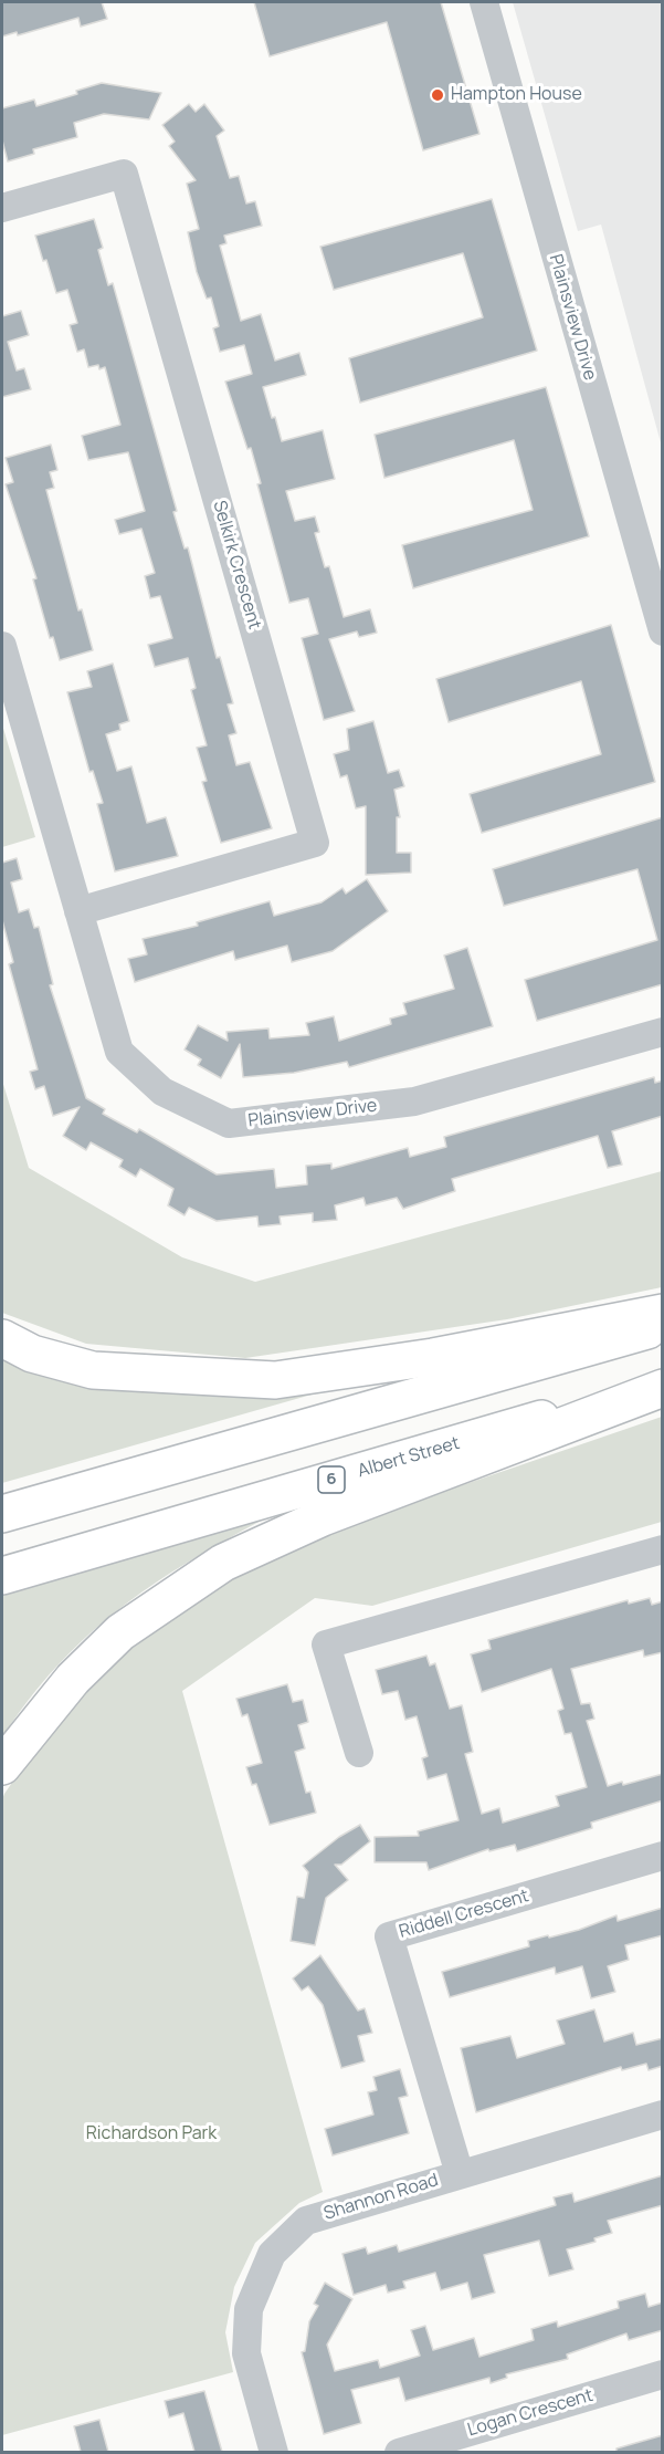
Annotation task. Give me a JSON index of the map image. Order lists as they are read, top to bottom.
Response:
{
  "streets": {
    "main road": ["Albert Street", "6"],
    "street": [
      "Plainsview Drive",
      "Selkirk Crescent",
      "Riddell Crescent",
      "Shannon Road",
      "Logan Crescent"
    ]
  },
  "crossings": [
    ["Plainsview Drive", "Selkirk Crescent"],
    ["Riddell Crescent", "Shannon Road"]
  ],
  "parks": ["Richardson Park"],
  "places": ["Hampton House"]
}
